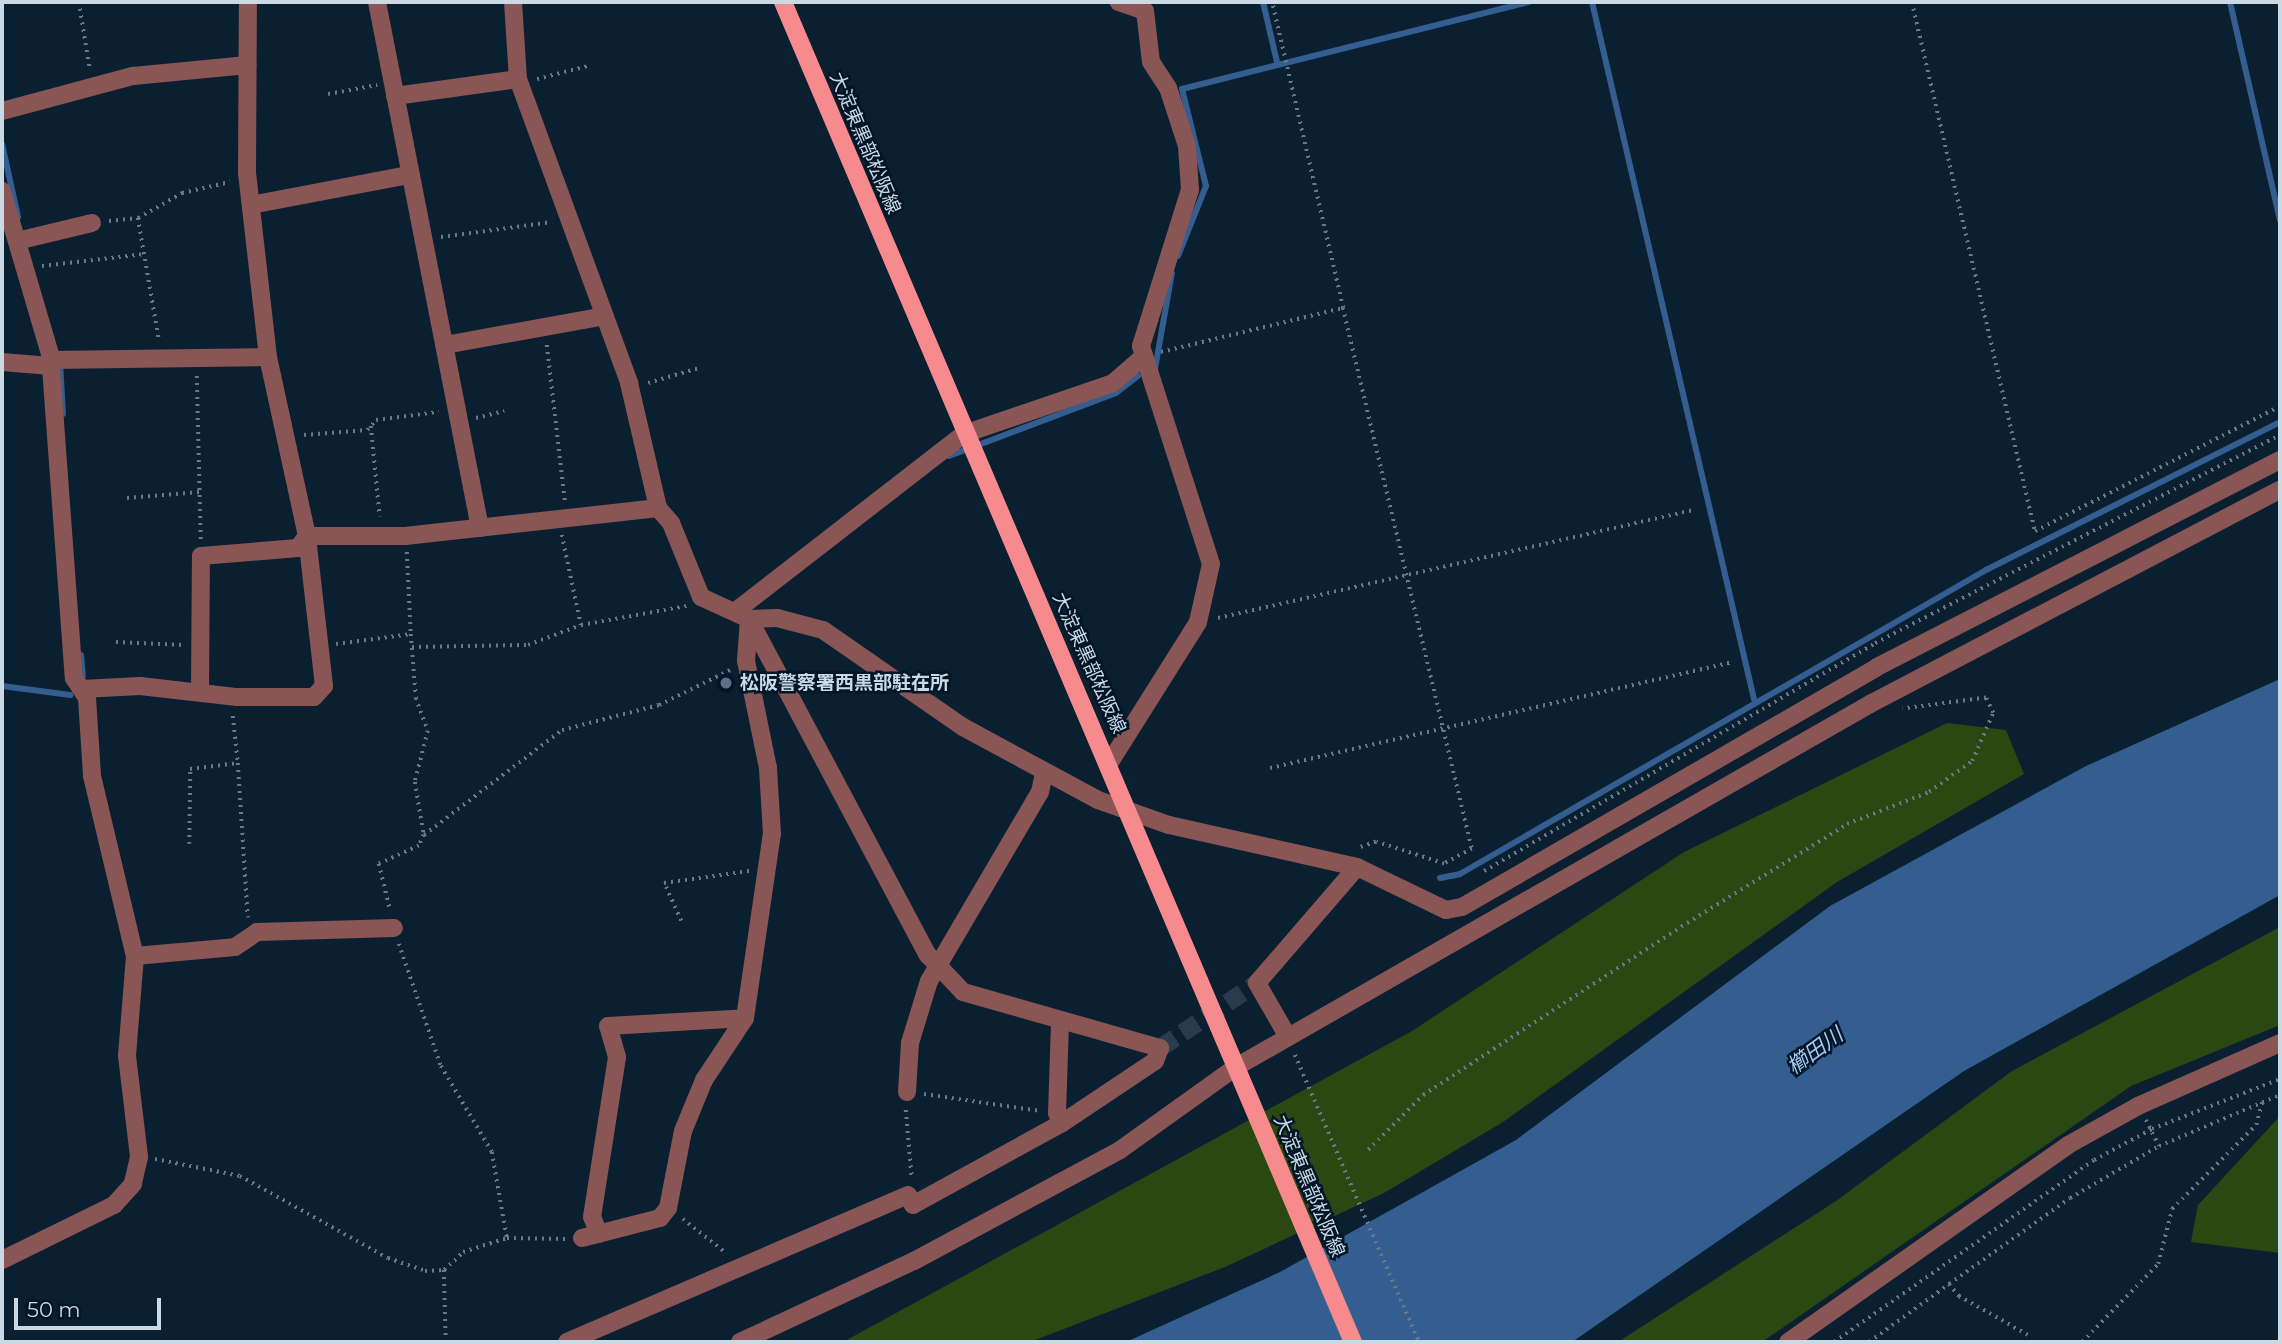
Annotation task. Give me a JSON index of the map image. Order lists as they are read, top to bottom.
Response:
{
  "streets": {
    "main road": ["大淀東黒部松阪線"]
  },
  "water": ["櫛田川"],
  "places": ["松阪警察署西黒部駐在所"],
  "scale_bar": "50 m"
}
